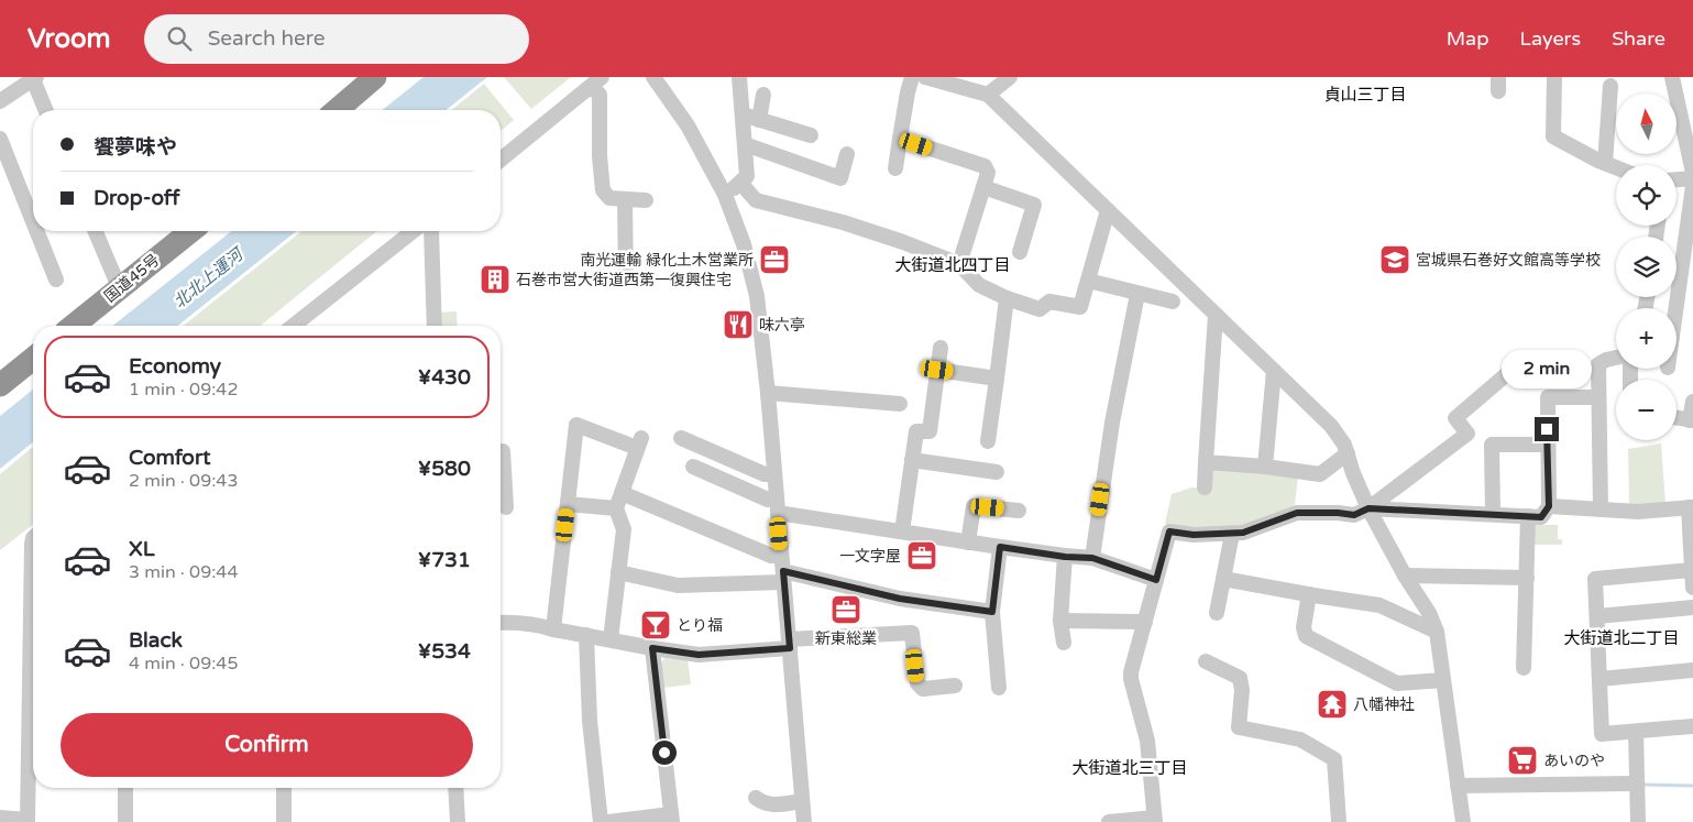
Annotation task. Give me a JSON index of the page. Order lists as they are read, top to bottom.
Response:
{
  "streets": {
    "highway": ["国道45号"]
  },
  "districts": [
    "貞山三丁目",
    "大街道北四丁目",
    "大街道北二丁目",
    "大街道北三丁目"
  ],
  "water": ["北北上運河"],
  "places": {
    "office": ["南光運輸 緑化土木営業所", "一文字屋", "新東総業"],
    "school or university": ["宮城県石巻好文館高等学校"],
    "building": ["石巻市営大街道西第一復興住宅"],
    "restaurant": ["味六亭"],
    "bar": ["とり福"],
    "temple": ["八幡神社"],
    "supermarket": ["あいのや"]
  },
  "north": "top",
  "page": {
    "header": "Vroom",
    "search": "Search here",
    "nav": ["Map", "Layers", "Share"],
    "map_buttons": ["+", "−"],
    "banner": ["饗夢味や", "Drop-off"],
    "list": [
      {
        "name": "Economy",
        "note": "1 min · 09:42",
        "value": "¥430"
      },
      {
        "name": "Comfort",
        "note": "2 min · 09:43",
        "value": "¥580"
      },
      {
        "name": "XL",
        "note": "3 min · 09:44",
        "value": "¥731"
      },
      {
        "name": "Black",
        "note": "4 min · 09:45",
        "value": "¥534"
      }
    ],
    "bubble": "2 min",
    "buttons": "Confirm"
  }
}
